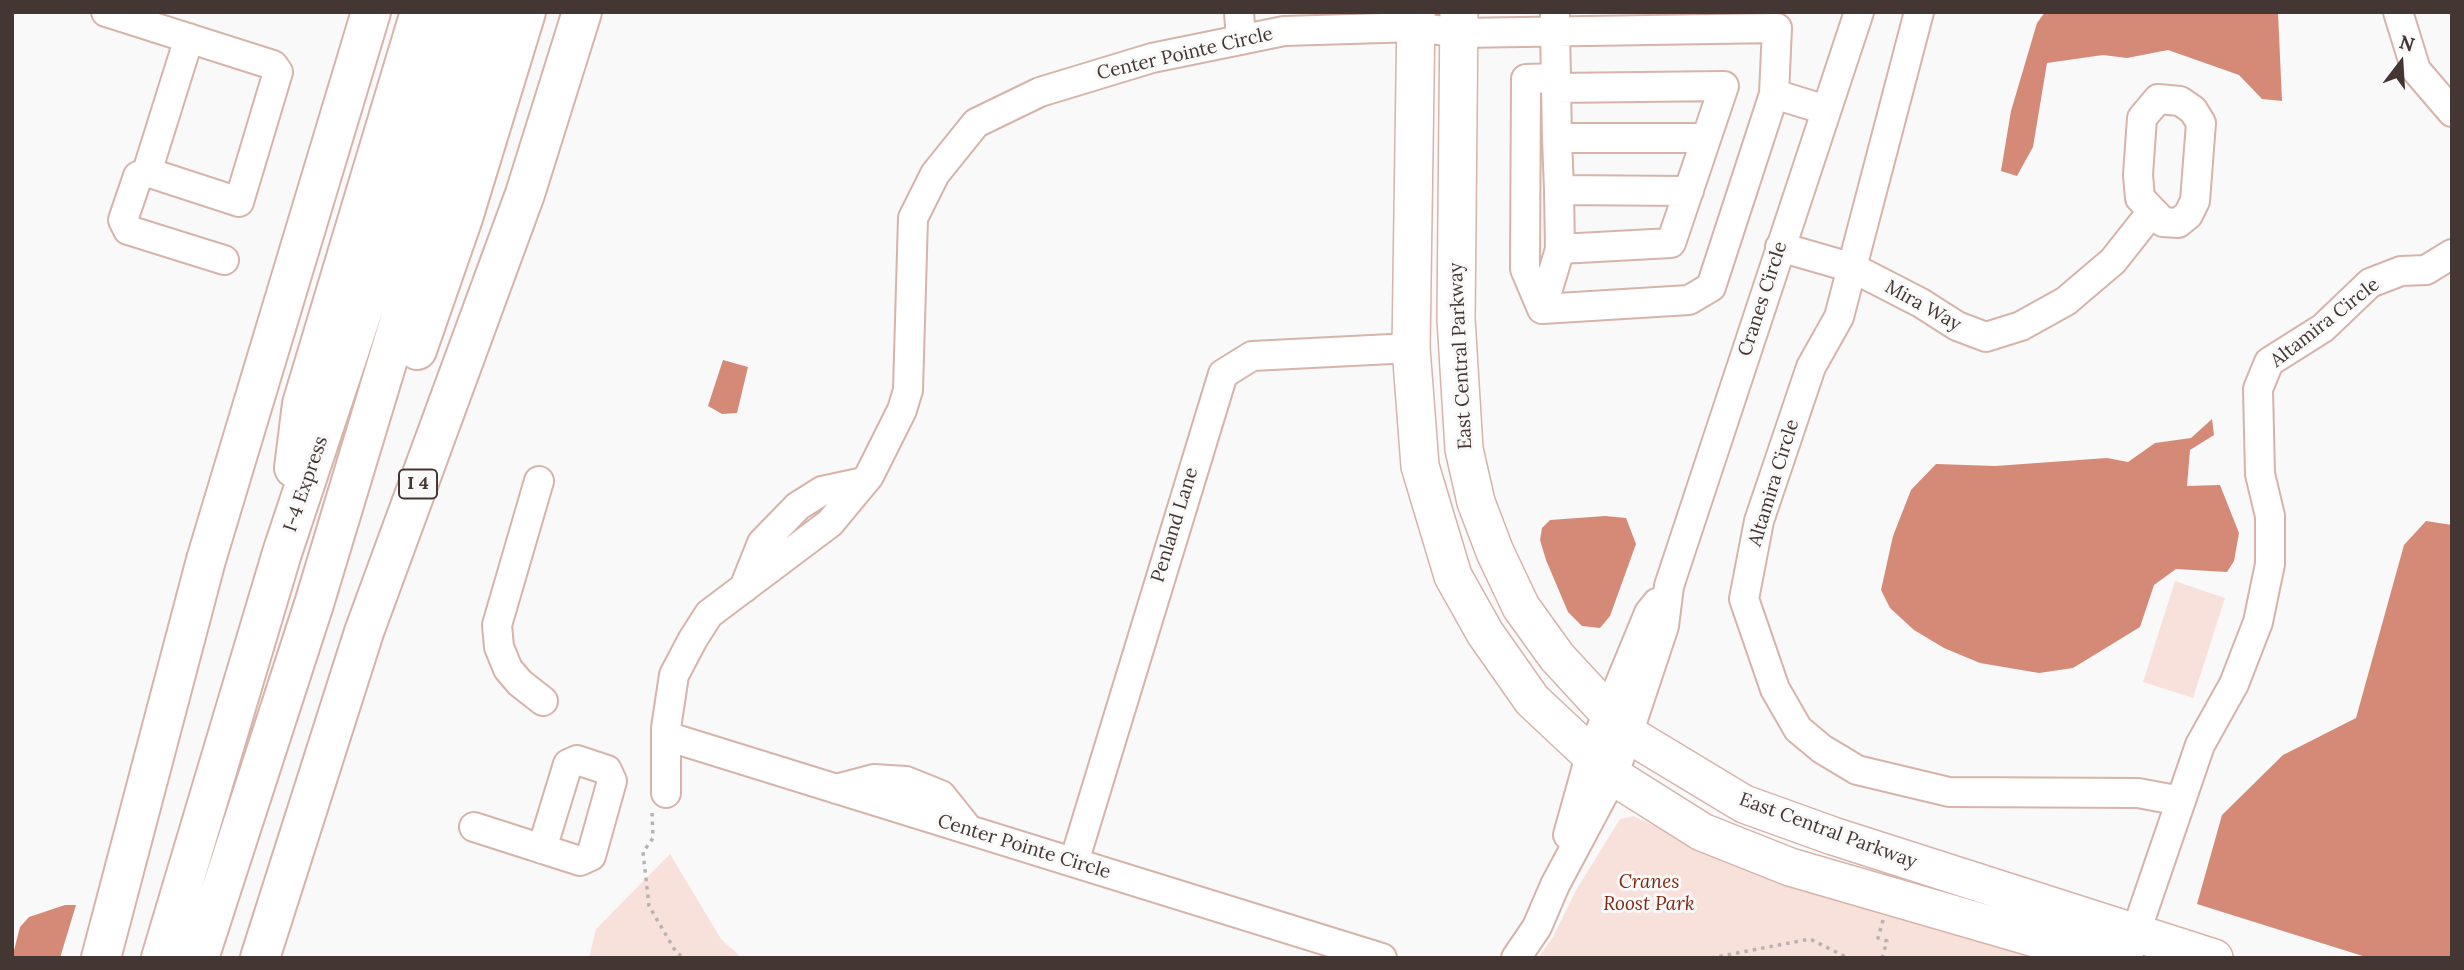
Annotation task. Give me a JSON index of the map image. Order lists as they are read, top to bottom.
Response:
{
  "streets": {
    "highway": ["I-4 Express", "I 4"],
    "main road": ["East Central Parkway"],
    "street": [
      "Center Pointe Circle",
      "Cranes Circle",
      "Mira Way",
      "Altamira Circle",
      "Penland Lane"
    ]
  },
  "crossings": [
    ["Center Pointe Circle", "East Central Parkway"],
    ["Center Pointe Circle", "Penland Lane"],
    ["Cranes Circle", "Mira Way"],
    ["Cranes Circle", "East Central Parkway"],
    ["Mira Way", "Altamira Circle"],
    ["Altamira Circle", "East Central Parkway"],
    ["East Central Parkway", "Penland Lane"]
  ],
  "parks": ["Cranes Roost Park"],
  "north": "top"
}
